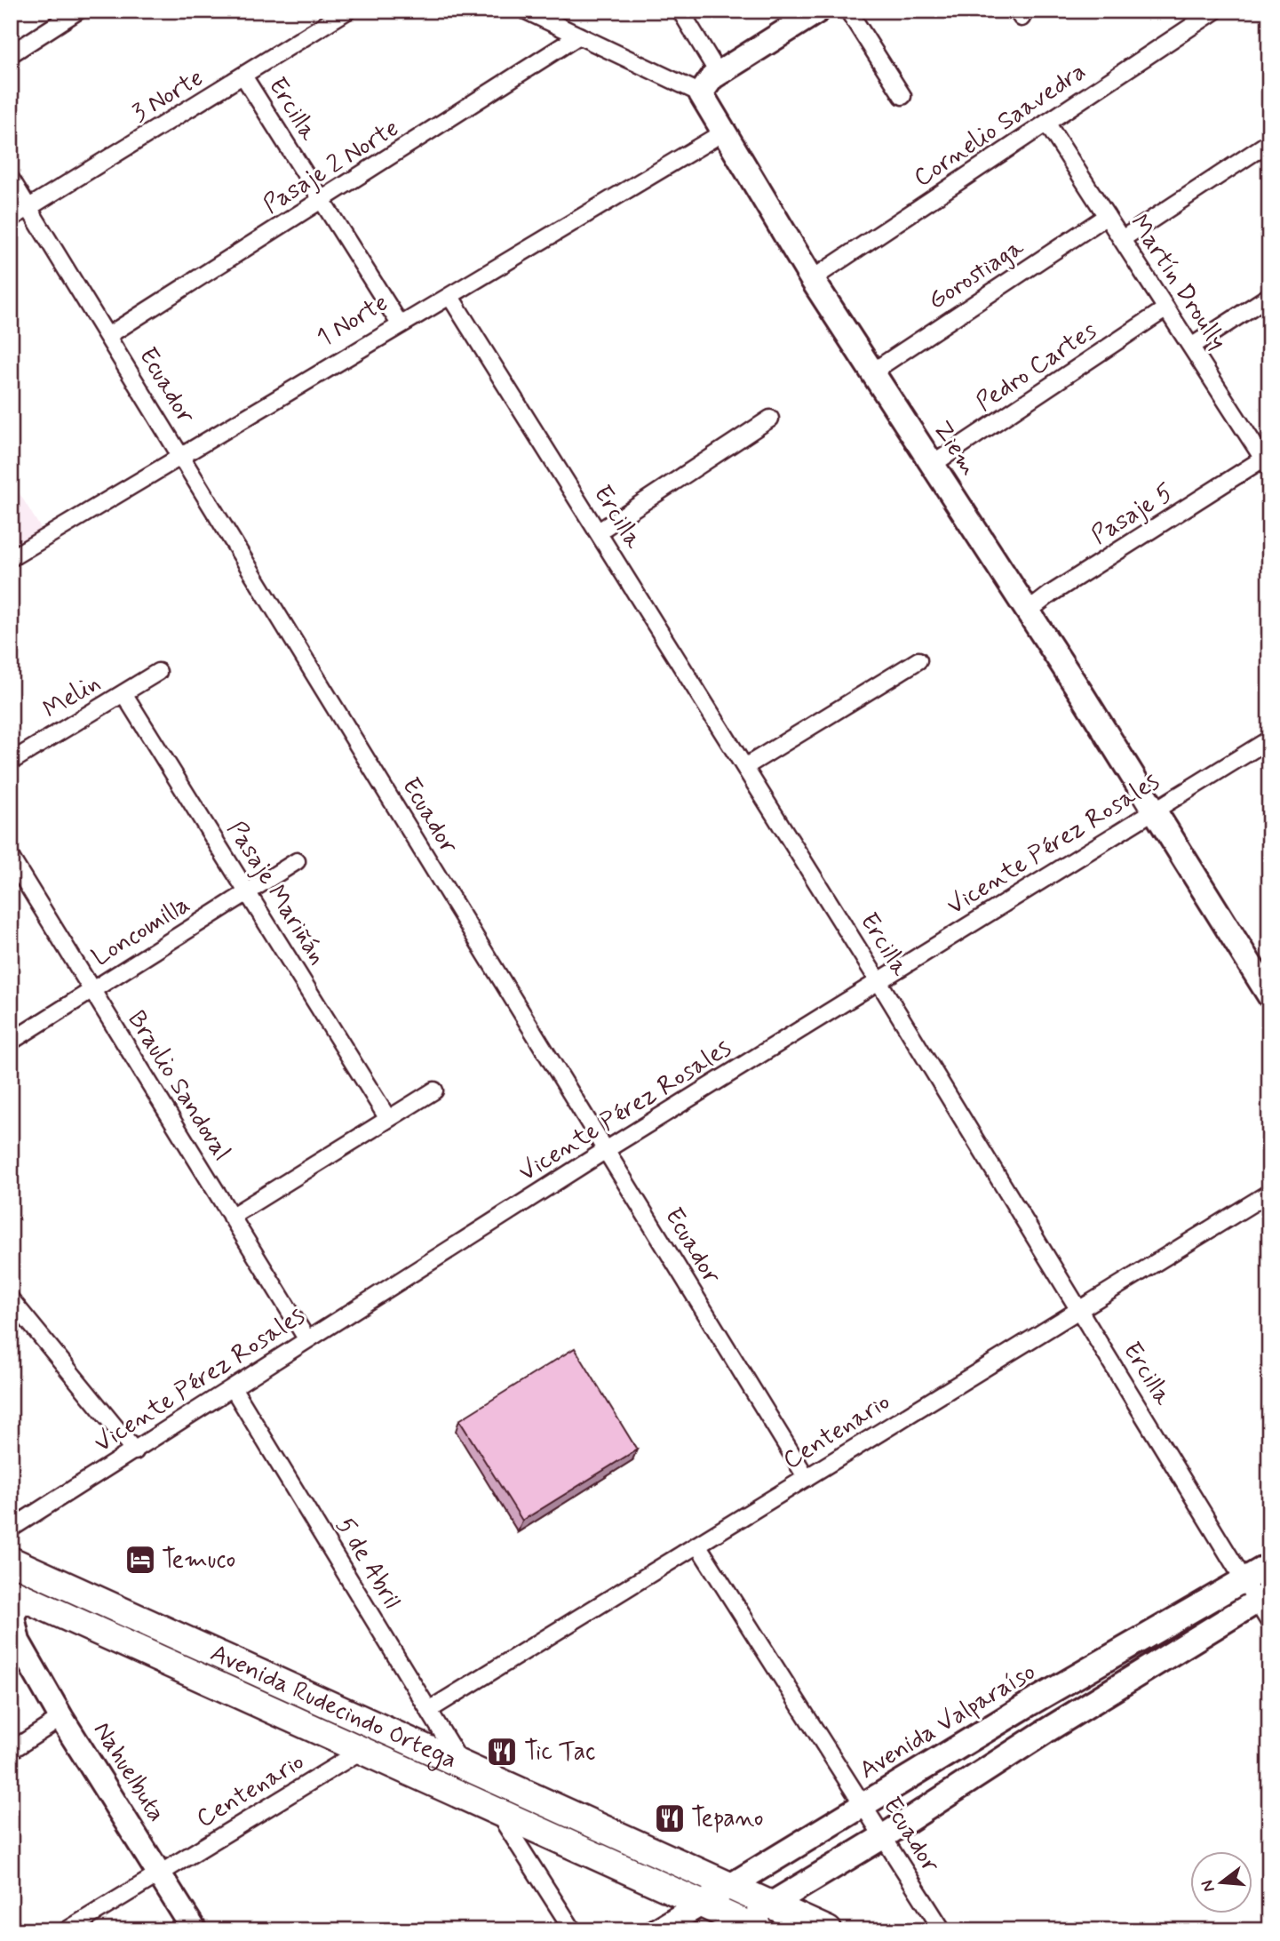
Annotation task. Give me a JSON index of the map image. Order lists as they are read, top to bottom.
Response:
{
  "streets": {
    "main road": ["Avenida Rudecindo Ortega"],
    "street": [
      "3 Norte",
      "Ercilla",
      "Cornelio Saavedra",
      "Pasaje 2 Norte",
      "Gorostiaga",
      "Martín Droully",
      "1 Norte",
      "Pedro Cartes",
      "Ecuador",
      "Ziem",
      "Pasaje 5",
      "Melin",
      "Vicente Pérez Rosales",
      "Pasaje Mariñán",
      "Loncomilla",
      "Braulio Sandoval",
      "Centenario",
      "5 de Abril",
      "Avenida Valparaíso",
      "Nahuelbuta"
    ]
  },
  "crossings": [
    ["3 Norte", "Ercilla"],
    ["3 Norte", "Ecuador"],
    ["Ercilla", "Pasaje 2 Norte"],
    ["Ercilla", "1 Norte"],
    ["Ercilla", "Vicente Pérez Rosales"],
    ["Ercilla", "Centenario"],
    ["Ercilla", "Avenida Valparaíso"],
    ["Cornelio Saavedra", "Martín Droully"],
    ["Cornelio Saavedra", "Ziem"],
    ["Pasaje 2 Norte", "Ecuador"],
    ["Gorostiaga", "Martín Droully"],
    ["Gorostiaga", "Ziem"],
    ["Martín Droully", "Pedro Cartes"],
    ["Martín Droully", "Pasaje 5"],
    ["1 Norte", "Ecuador"],
    ["1 Norte", "Ziem"],
    ["Pedro Cartes", "Ziem"],
    ["Ecuador", "Vicente Pérez Rosales"],
    ["Ecuador", "Centenario"],
    ["Ecuador", "Avenida Valparaíso"],
    ["Ziem", "Pasaje 5"],
    ["Ziem", "Vicente Pérez Rosales"],
    ["Melin", "Pasaje Mariñán"],
    ["Vicente Pérez Rosales", "Braulio Sandoval"],
    ["Vicente Pérez Rosales", "5 de Abril"],
    ["Pasaje Mariñán", "Loncomilla"],
    ["Loncomilla", "Braulio Sandoval"],
    ["Centenario", "5 de Abril"],
    ["Centenario", "Avenida Rudecindo Ortega"],
    ["Centenario", "Nahuelbuta"],
    ["5 de Abril", "Avenida Rudecindo Ortega"],
    ["Avenida Rudecindo Ortega", "Avenida Valparaíso"],
    ["Avenida Rudecindo Ortega", "Nahuelbuta"]
  ],
  "places": {
    "hotel": ["Temuco"],
    "restaurant": ["Tic Tac", "Tepano"]
  },
  "north": "left"
}
